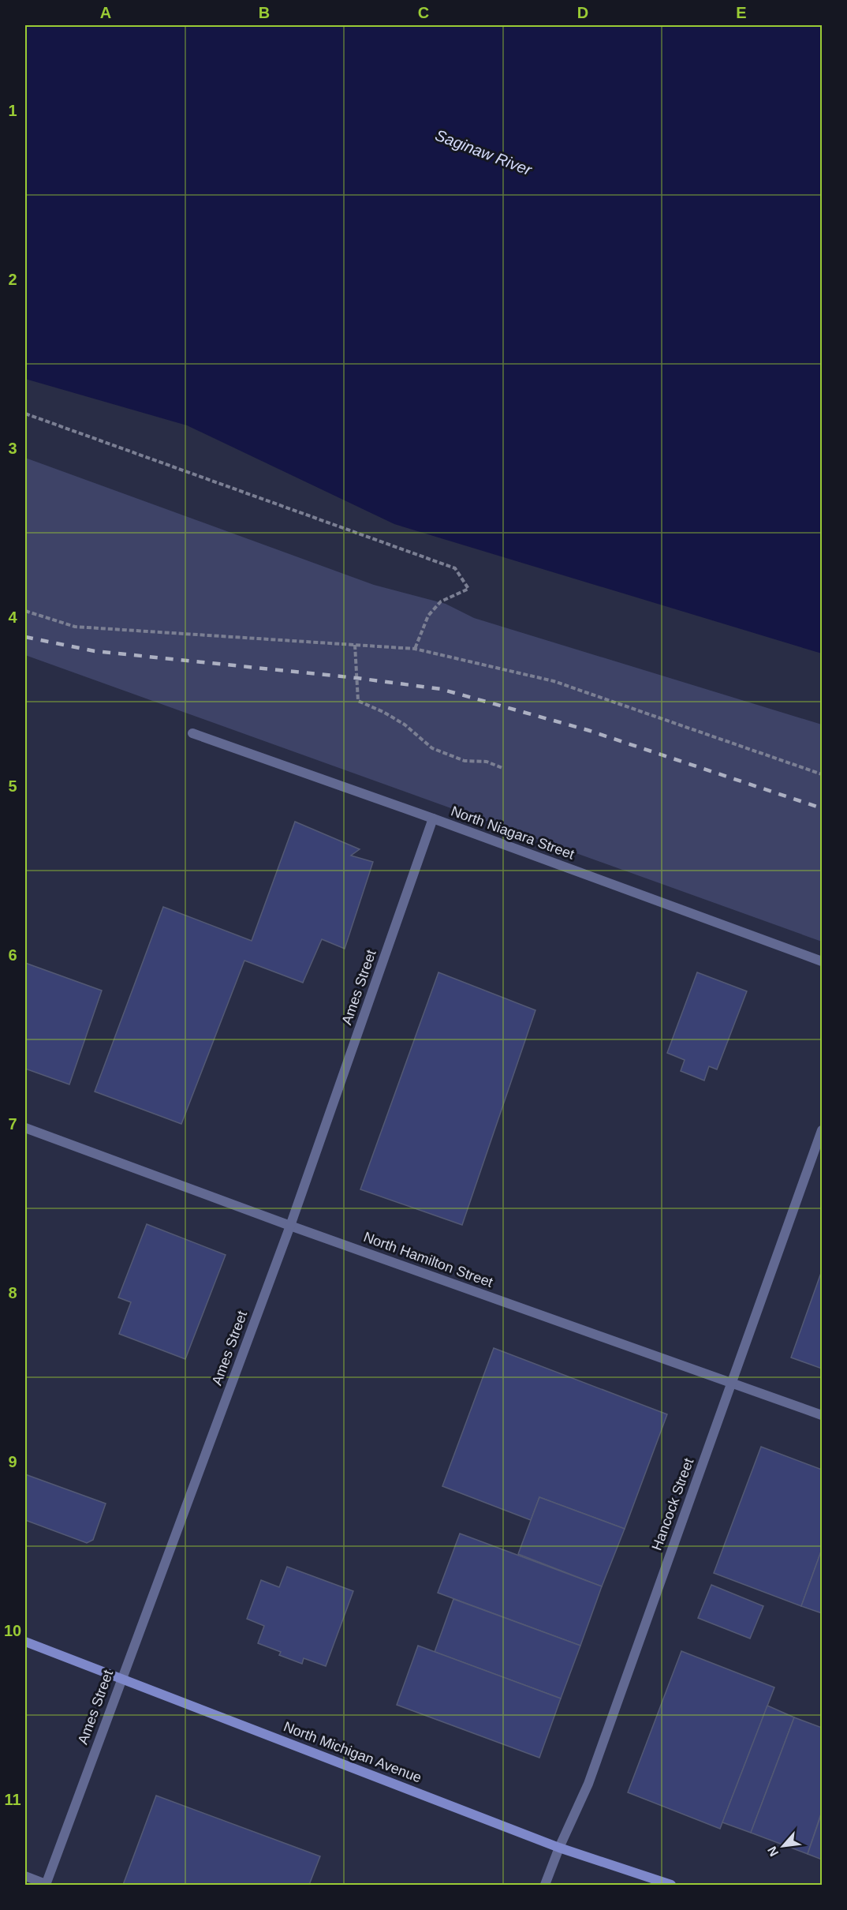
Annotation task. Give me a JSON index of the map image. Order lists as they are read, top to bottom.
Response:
{
  "streets": {
    "main road": ["North Michigan Avenue"],
    "street": [
      "North Niagara Street",
      "Ames Street",
      "North Hamilton Street",
      "Hancock Street"
    ]
  },
  "crossings": [
    ["North Niagara Street", "Ames Street"],
    ["Ames Street", "North Hamilton Street"],
    ["Ames Street", "North Michigan Avenue"],
    ["North Hamilton Street", "Hancock Street"],
    ["Hancock Street", "North Michigan Avenue"]
  ],
  "water": ["Saginaw River"],
  "north": "bottom left",
  "grid": {
    "columns": [
      "A",
      "B",
      "C",
      "D",
      "E"
    ],
    "rows": [
      "1",
      "2",
      "3",
      "4",
      "5",
      "6",
      "7",
      "8",
      "9",
      "10",
      "11"
    ]
  }
}
